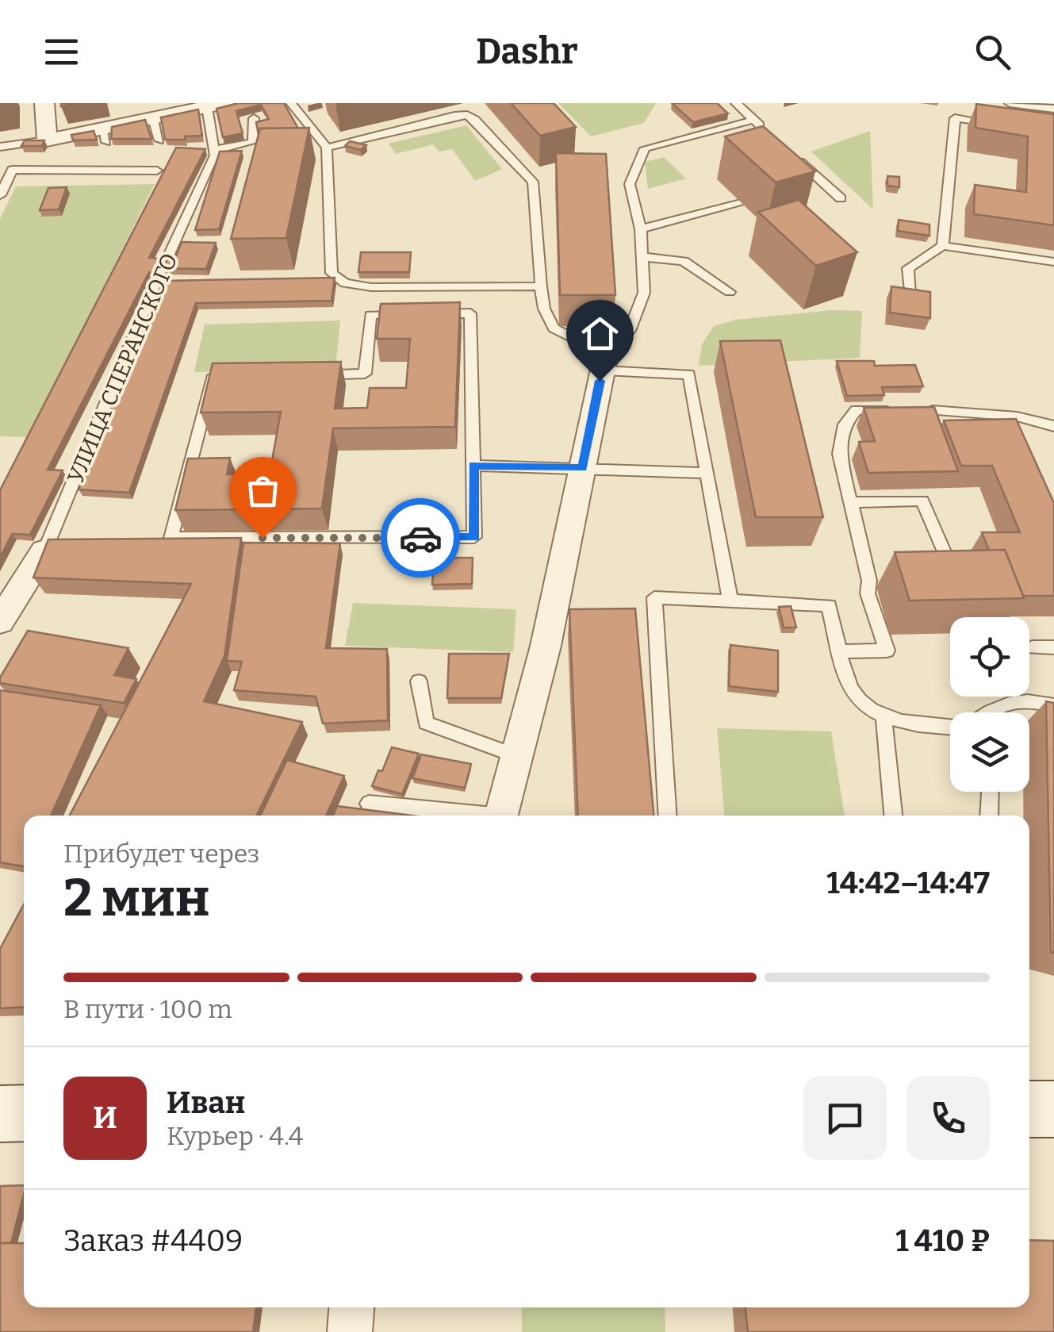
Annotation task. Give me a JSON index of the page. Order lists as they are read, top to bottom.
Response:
{
  "streets": {
    "street": ["УЛИЦА СПЕРАНСКОГО"]
  },
  "page": {
    "header": "Dashr",
    "heading": ["2 мин", "Прибудет через", "14:42–14:47"],
    "panel": [
      "Иван",
      "Курьер · 4.4",
      "Заказ #4409",
      "1 410 ₽"
    ],
    "bar": "В пути · 100 m",
    "round": "И"
  }
}
